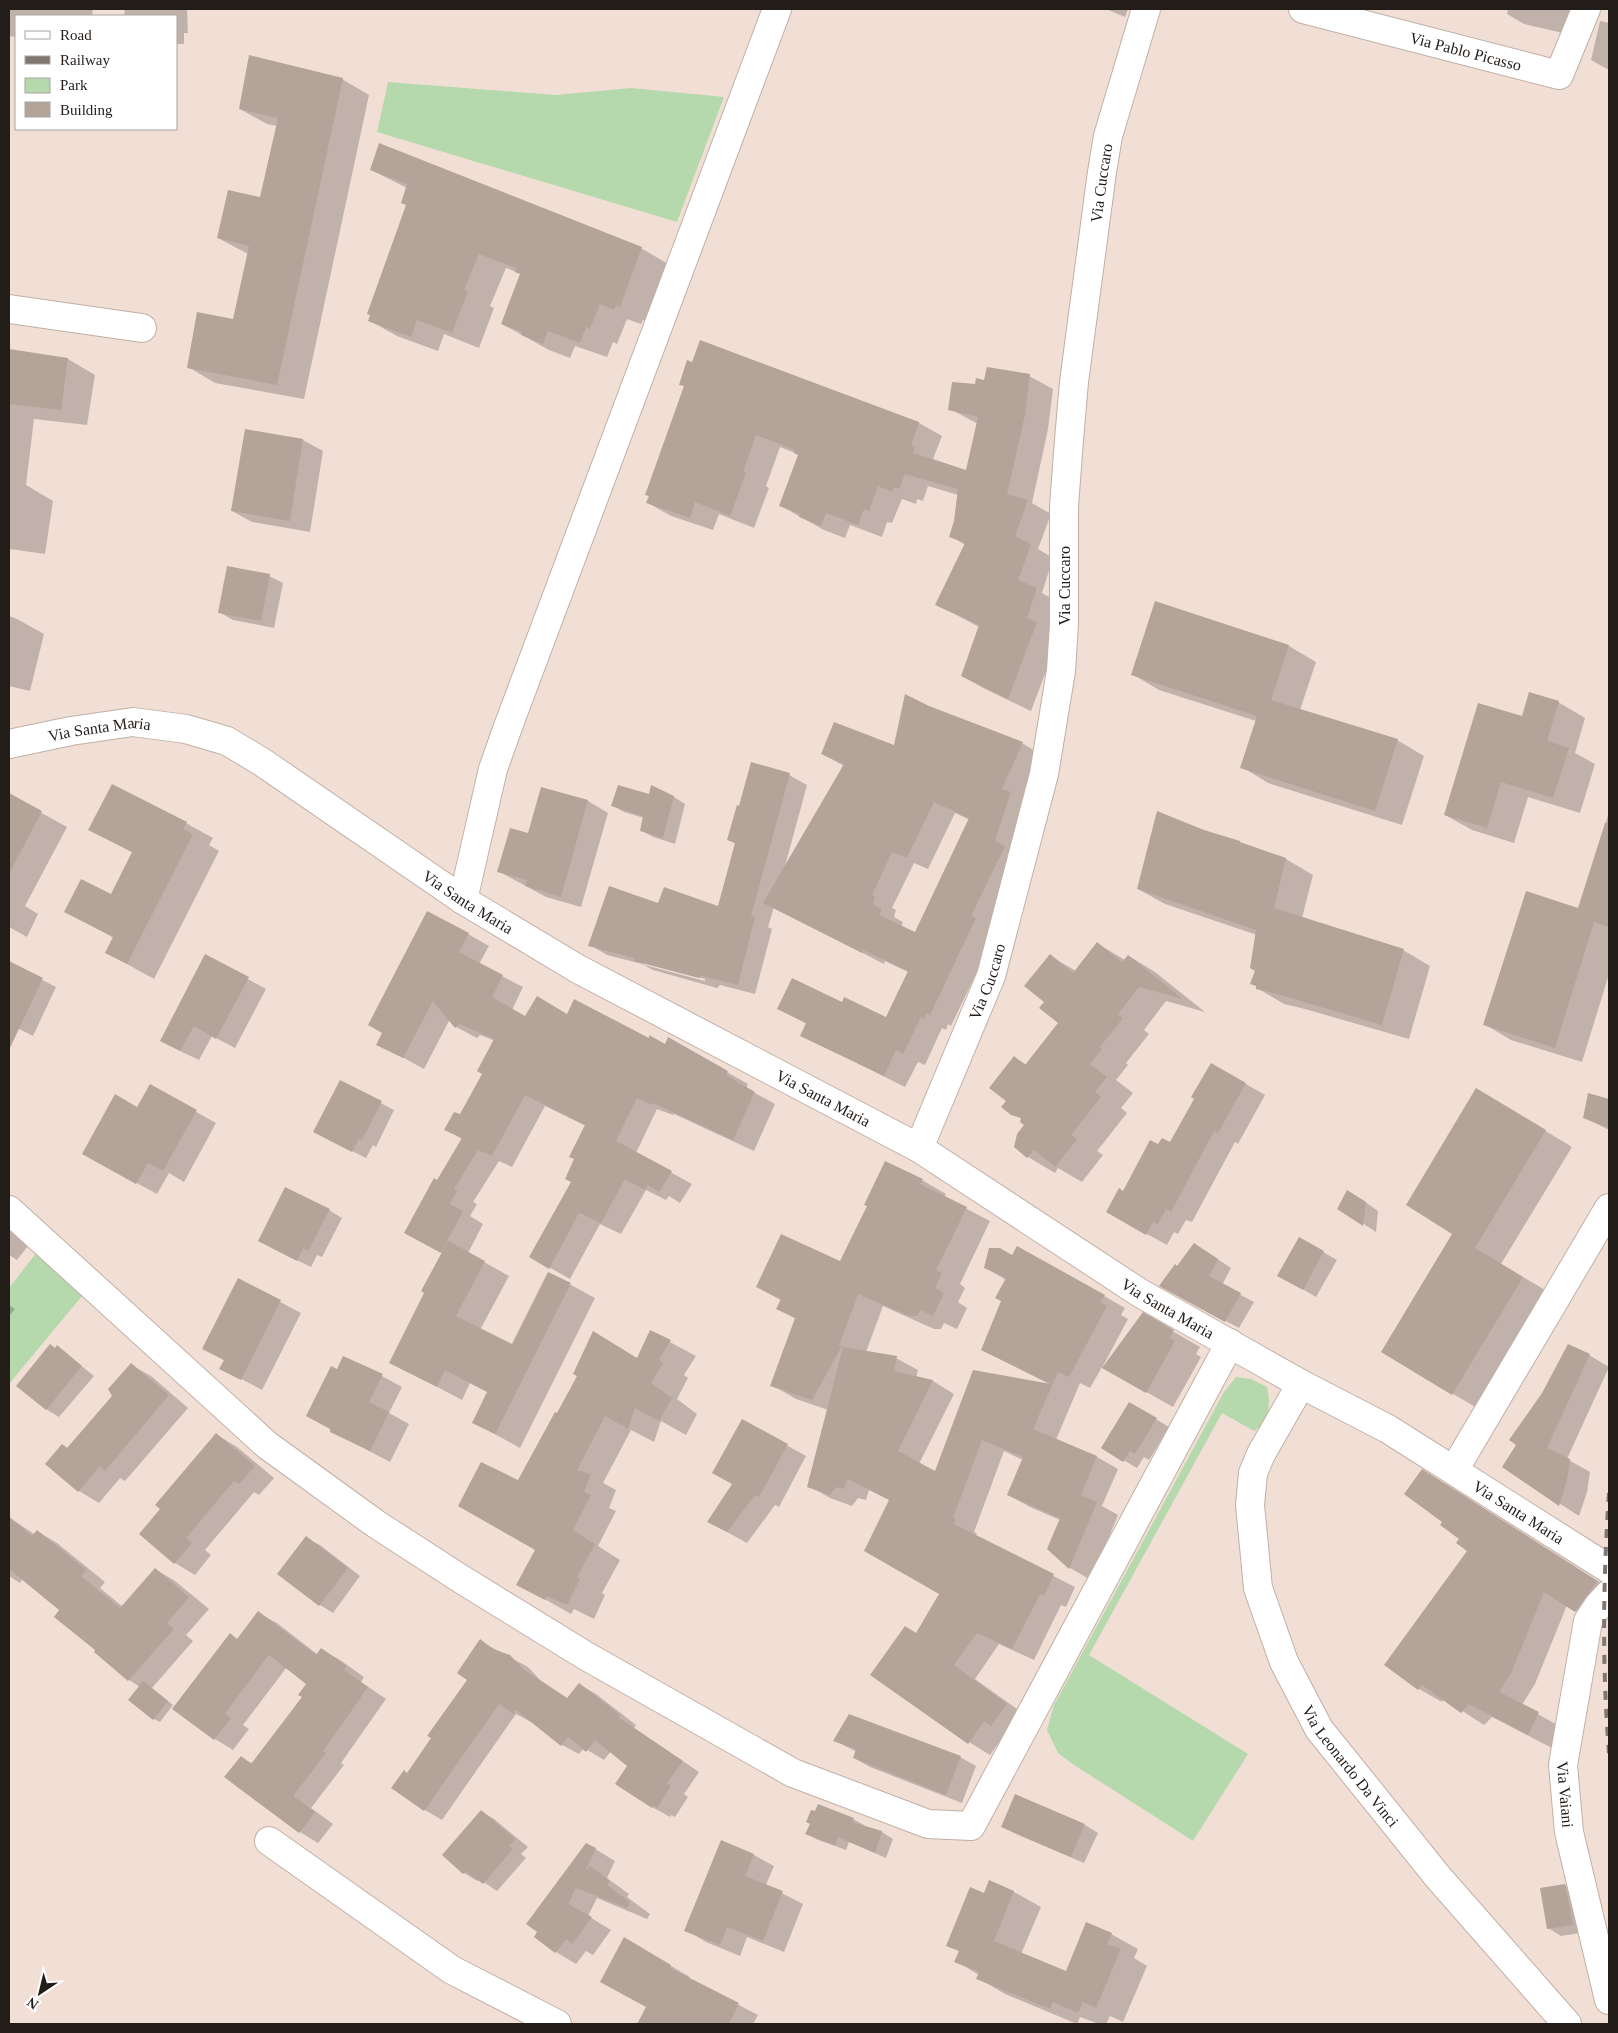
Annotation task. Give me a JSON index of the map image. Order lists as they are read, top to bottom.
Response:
{
  "streets": {
    "street": [
      "Via Pablo Picasso",
      "Via Cuccaro",
      "Via Santa Maria",
      "Via Leonardo Da Vinci",
      "Via Vaiani"
    ]
  },
  "crossings": [
    ["Via Cuccaro", "Via Santa Maria"],
    ["Via Santa Maria", "Via Leonardo Da Vinci"]
  ],
  "legend": [
    "Road",
    "Railway",
    "Park",
    "Building"
  ],
  "north": "bottom left"
}
